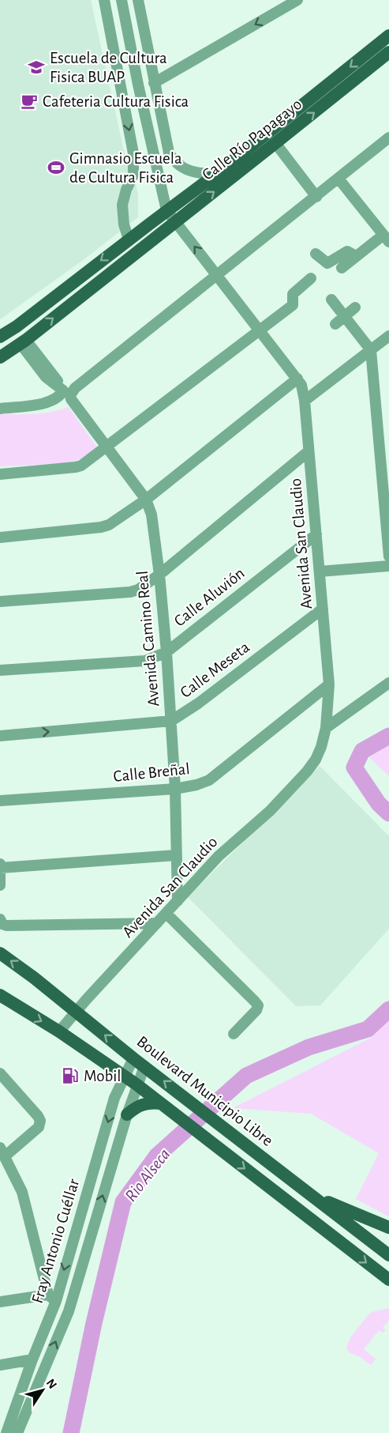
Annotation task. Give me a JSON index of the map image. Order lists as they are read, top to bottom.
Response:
{
  "streets": {
    "main road": ["Calle Río Papagayo", "Boulevard Municipio Libre"],
    "street": [
      "Avenida San Claudio",
      "Calle Aluvión",
      "Avenida Camino Real",
      "Calle Meseta",
      "Calle Breñal",
      "Fray Antonio Cuéllar"
    ]
  },
  "crossings": [
    ["Calle Río Papagayo", "Avenida San Claudio"],
    ["Avenida San Claudio", "Calle Aluvión"],
    ["Avenida San Claudio", "Avenida Camino Real"],
    ["Avenida San Claudio", "Calle Meseta"],
    ["Avenida San Claudio", "Calle Breñal"],
    ["Avenida San Claudio", "Boulevard Municipio Libre"],
    ["Calle Aluvión", "Avenida Camino Real"],
    ["Avenida Camino Real", "Calle Meseta"],
    ["Avenida Camino Real", "Calle Breñal"],
    ["Boulevard Municipio Libre", "Fray Antonio Cuéllar"]
  ],
  "one_way": ["Calle Meseta"],
  "water": ["Rio Alseca"],
  "places": {
    "school or university": ["Escuela de Cultura Fisica BUAP"],
    "cafe": ["Cafeteria Cultura Fisica"],
    "sports": ["Gimnasio Escuela de Cultura Fisica"],
    "fuel station": ["Mobil"]
  },
  "north": "top right"
}
